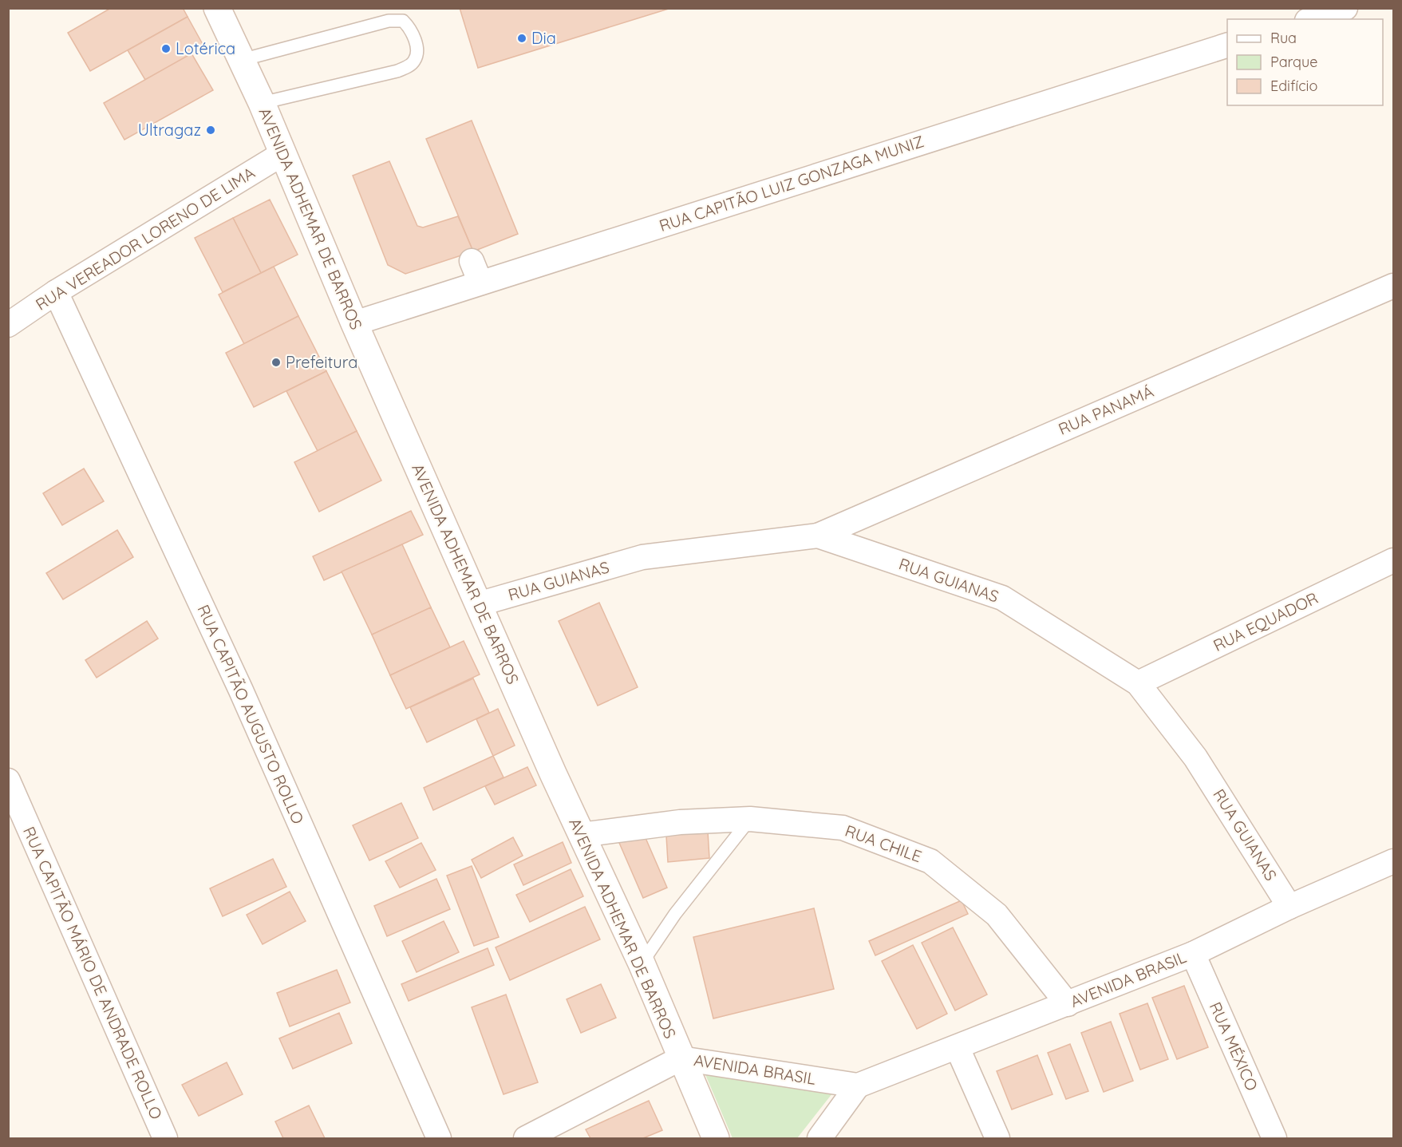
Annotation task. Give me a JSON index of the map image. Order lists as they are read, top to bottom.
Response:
{
  "streets": {
    "main road": ["AVENIDA ADHEMAR DE BARROS"],
    "street": [
      "RUA CAPITÃO LUIZ GONZAGA MUNIZ",
      "RUA VEREADOR LORENO DE LIMA",
      "RUA PANAMÁ",
      "RUA GUIANAS",
      "RUA EQUADOR",
      "RUA CAPITÃO AUGUSTO ROLLO",
      "RUA CHILE",
      "RUA CAPITÃO MÁRIO DE ANDRADE ROLLO",
      "AVENIDA BRASIL",
      "RUA MÉXICO"
    ]
  },
  "crossings": [
    ["RUA CAPITÃO LUIZ GONZAGA MUNIZ", "AVENIDA ADHEMAR DE BARROS"],
    ["AVENIDA ADHEMAR DE BARROS", "RUA VEREADOR LORENO DE LIMA"],
    ["AVENIDA ADHEMAR DE BARROS", "RUA GUIANAS"],
    ["AVENIDA ADHEMAR DE BARROS", "RUA CHILE"],
    ["AVENIDA ADHEMAR DE BARROS", "AVENIDA BRASIL"],
    ["RUA VEREADOR LORENO DE LIMA", "RUA CAPITÃO AUGUSTO ROLLO"],
    ["RUA PANAMÁ", "RUA GUIANAS"],
    ["RUA GUIANAS", "RUA EQUADOR"],
    ["RUA GUIANAS", "AVENIDA BRASIL"],
    ["RUA CHILE", "AVENIDA BRASIL"],
    ["AVENIDA BRASIL", "RUA MÉXICO"]
  ],
  "places": [
    "Dia",
    "Lotérica",
    "Ultragaz",
    "Prefeitura"
  ],
  "legend": ["Rua", "Parque", "Edifício"]
}
